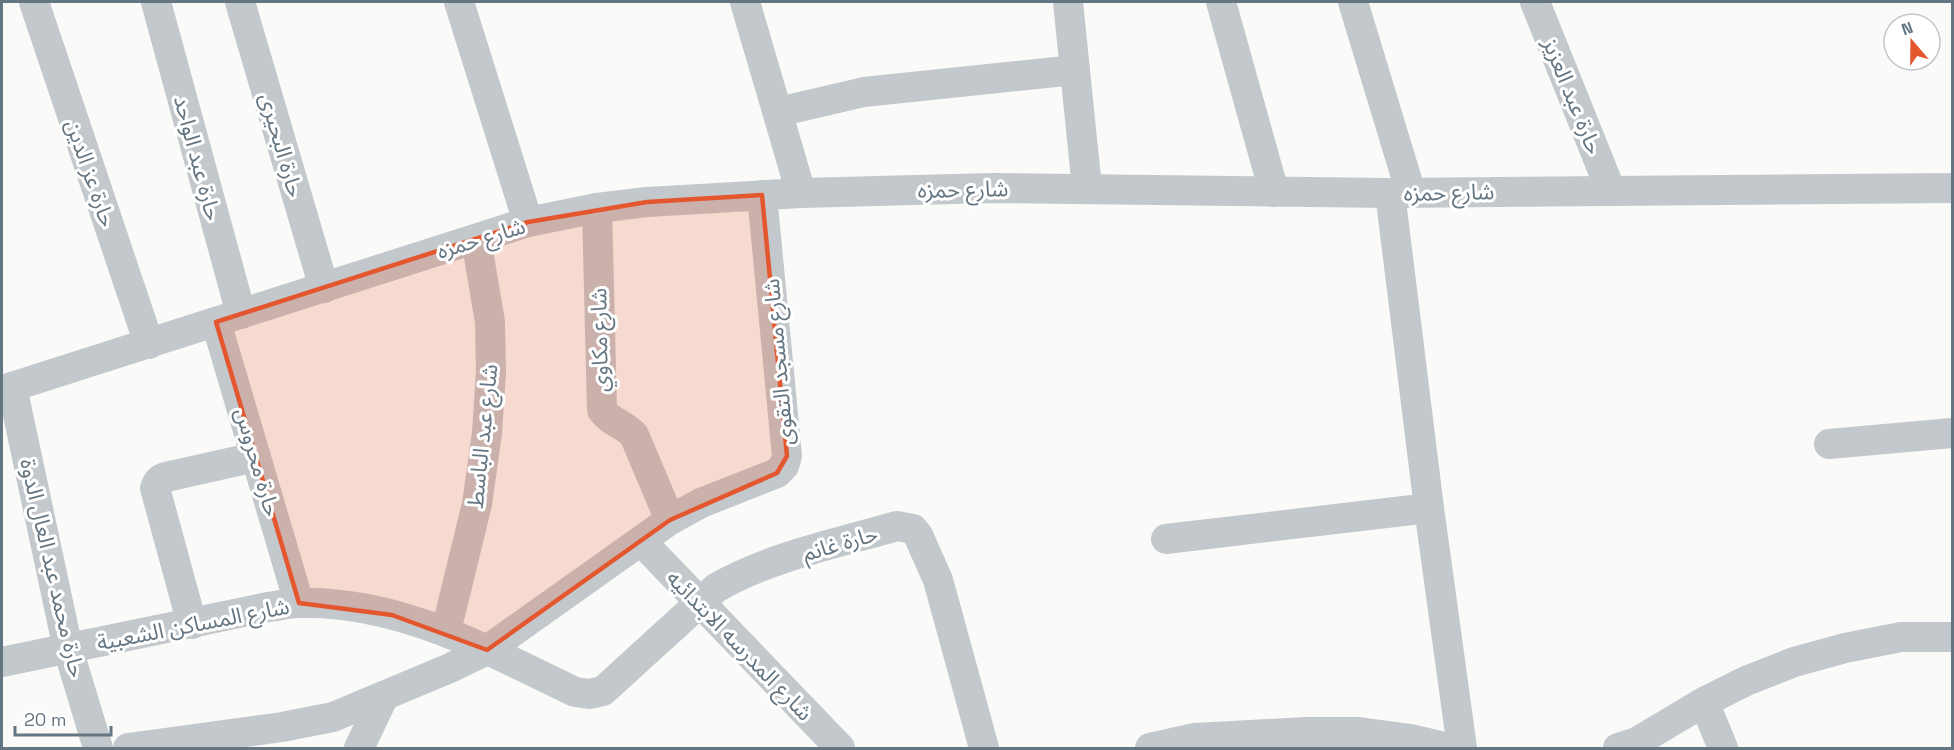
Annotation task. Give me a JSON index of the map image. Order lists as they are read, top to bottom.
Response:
{
  "streets": {
    "street": [
      "حارة عبد العزيز",
      "حارة البحيرى",
      "حارة عبد الواحد",
      "حارة عز الدين",
      "شارع حمزه",
      "شارع مكاوي",
      "شارع مسجد التقوى",
      "شارع عبد الباسط",
      "حارة محروس",
      "حارة غانم",
      "حارة محمد عبد العال الدوة",
      "شارع المساكن الشعبية",
      "شارع المدرسه الابتدائيه"
    ]
  },
  "crossings": [
    ["حارة عبد العزيز", "شارع حمزه"],
    ["حارة البحيرى", "شارع حمزه"],
    ["حارة عبد الواحد", "شارع حمزه"],
    ["حارة عبد الواحد", "حارة محروس"],
    ["حارة عز الدين", "شارع حمزه"],
    ["شارع حمزه", "شارع مكاوي"],
    ["شارع حمزه", "شارع مسجد التقوى"],
    ["شارع حمزه", "شارع عبد الباسط"],
    ["شارع حمزه", "حارة محروس"],
    ["شارع حمزه", "حارة محمد عبد العال الدوة"],
    ["شارع مكاوي", "شارع مسجد التقوى"],
    ["شارع مسجد التقوى", "حارة غانم"],
    ["شارع مسجد التقوى", "شارع المساكن الشعبية"],
    ["شارع مسجد التقوى", "شارع المدرسه الابتدائيه"],
    ["شارع عبد الباسط", "شارع المساكن الشعبية"],
    ["حارة محروس", "شارع المساكن الشعبية"],
    ["حارة غانم", "شارع المساكن الشعبية"],
    ["حارة غانم", "شارع المدرسه الابتدائيه"],
    ["حارة محمد عبد العال الدوة", "شارع المساكن الشعبية"]
  ],
  "scale_bar": "20 m",
  "north": "top"
}
